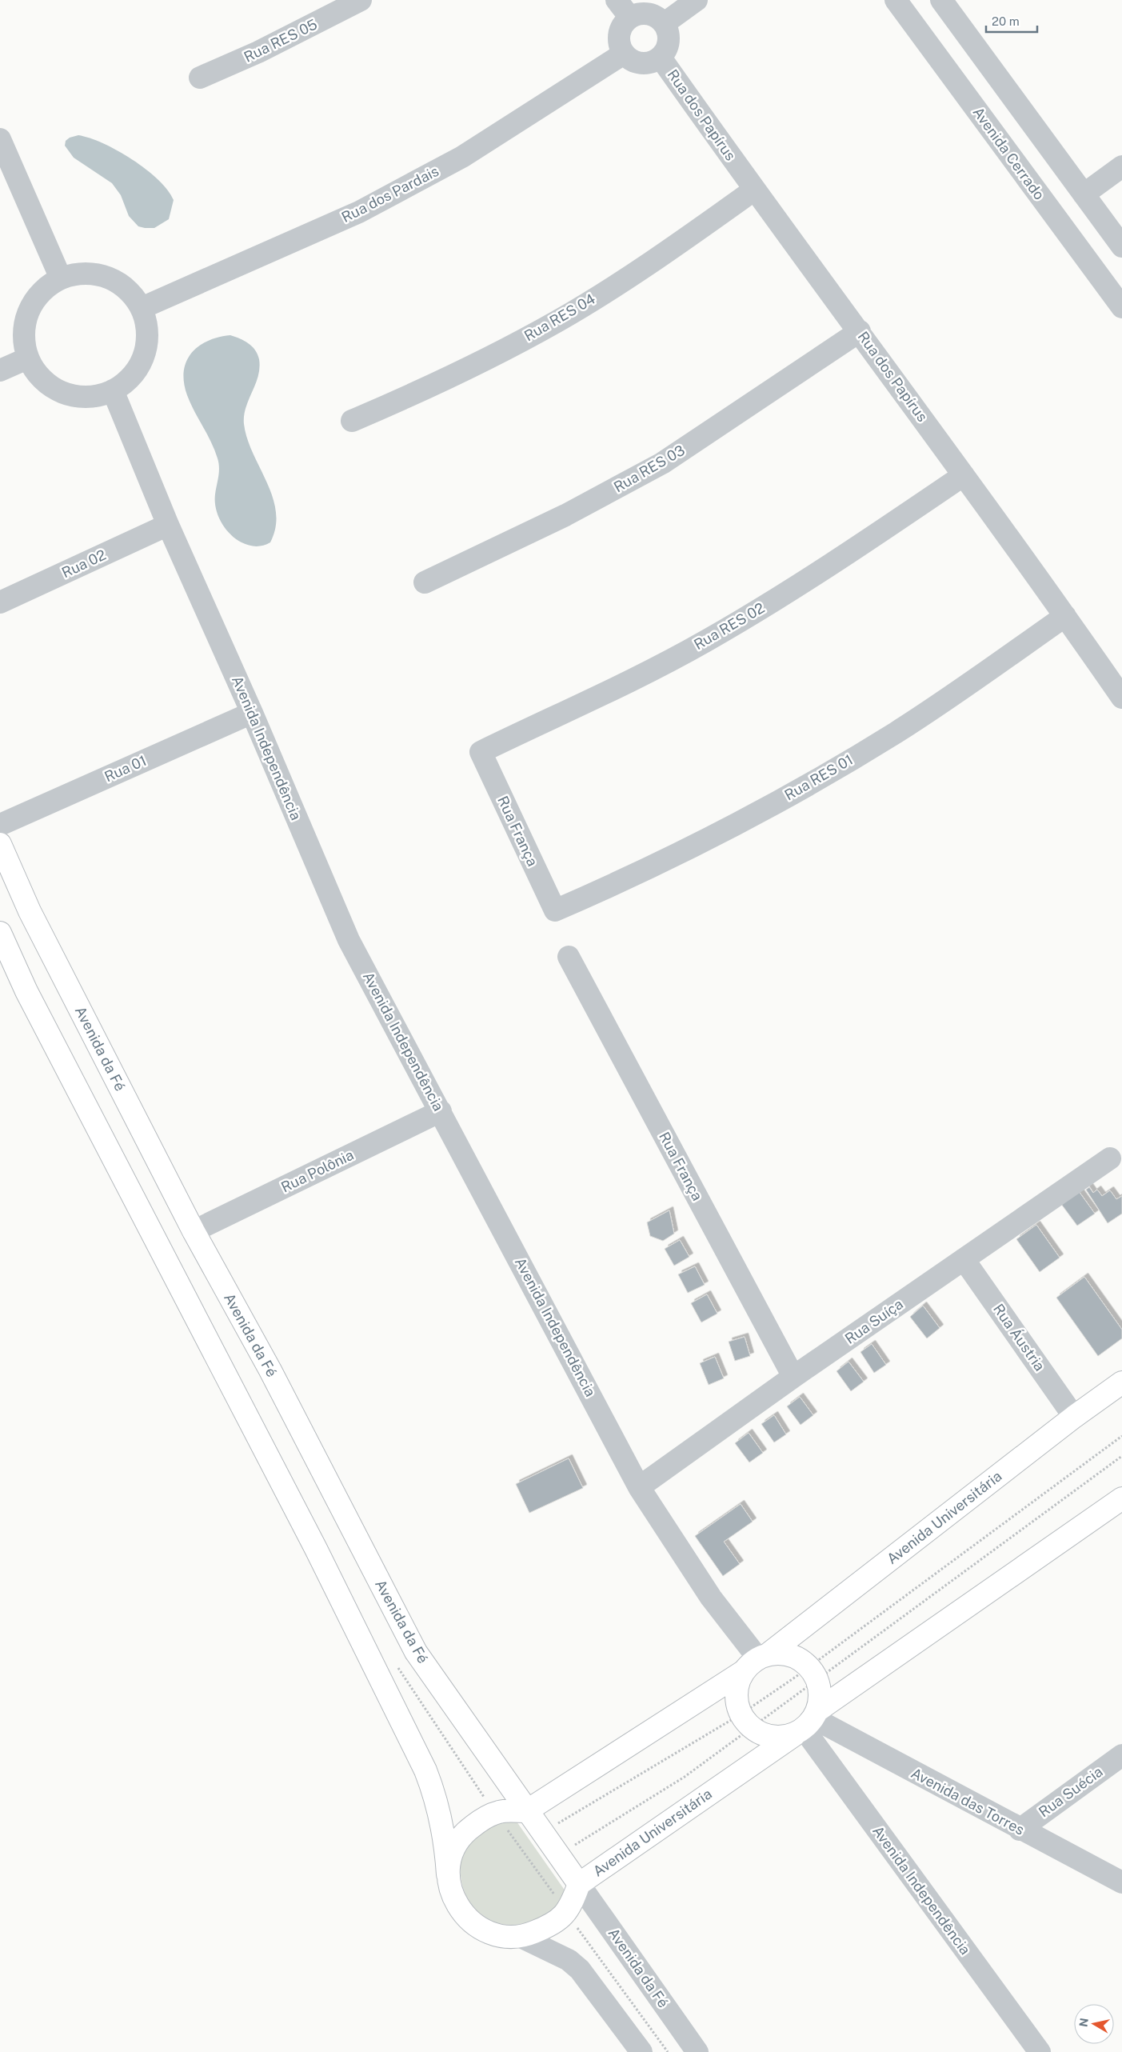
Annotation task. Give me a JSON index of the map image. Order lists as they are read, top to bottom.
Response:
{
  "streets": {
    "main road": ["Avenida da Fé", "Avenida Universitária"],
    "street": [
      "Rua RES 05",
      "Rua dos Papírus",
      "Avenida Cerrado",
      "Rua dos Pardais",
      "Rua RES 04",
      "Rua RES 03",
      "Rua 02",
      "Rua RES 02",
      "Avenida Independência",
      "Rua 01",
      "Rua RES 01",
      "Rua França",
      "Rua Polônia",
      "Rua Suíça",
      "Rua Áustria",
      "Rua Suécia",
      "Avenida das Torres"
    ]
  },
  "crossings": [
    ["Rua dos Papírus", "Rua dos Pardais"],
    ["Rua dos Papírus", "Rua RES 04"],
    ["Rua dos Papírus", "Rua RES 03"],
    ["Rua dos Papírus", "Rua RES 02"],
    ["Rua dos Papírus", "Rua RES 01"],
    ["Rua dos Pardais", "Avenida Independência"],
    ["Rua 02", "Avenida Independência"],
    ["Rua RES 02", "Rua França"],
    ["Avenida Independência", "Rua 01"],
    ["Avenida Independência", "Rua Polônia"],
    ["Avenida Independência", "Rua Suíça"],
    ["Avenida Independência", "Avenida Universitária"],
    ["Avenida Independência", "Avenida das Torres"],
    ["Rua RES 01", "Rua França"],
    ["Rua França", "Rua Suíça"],
    ["Avenida da Fé", "Rua Polônia"],
    ["Avenida da Fé", "Avenida Universitária"],
    ["Rua Suíça", "Rua Áustria"],
    ["Rua Áustria", "Avenida Universitária"],
    ["Avenida Universitária", "Avenida das Torres"],
    ["Rua Suécia", "Avenida das Torres"]
  ],
  "scale_bar": "20 m",
  "north": "left"
}
